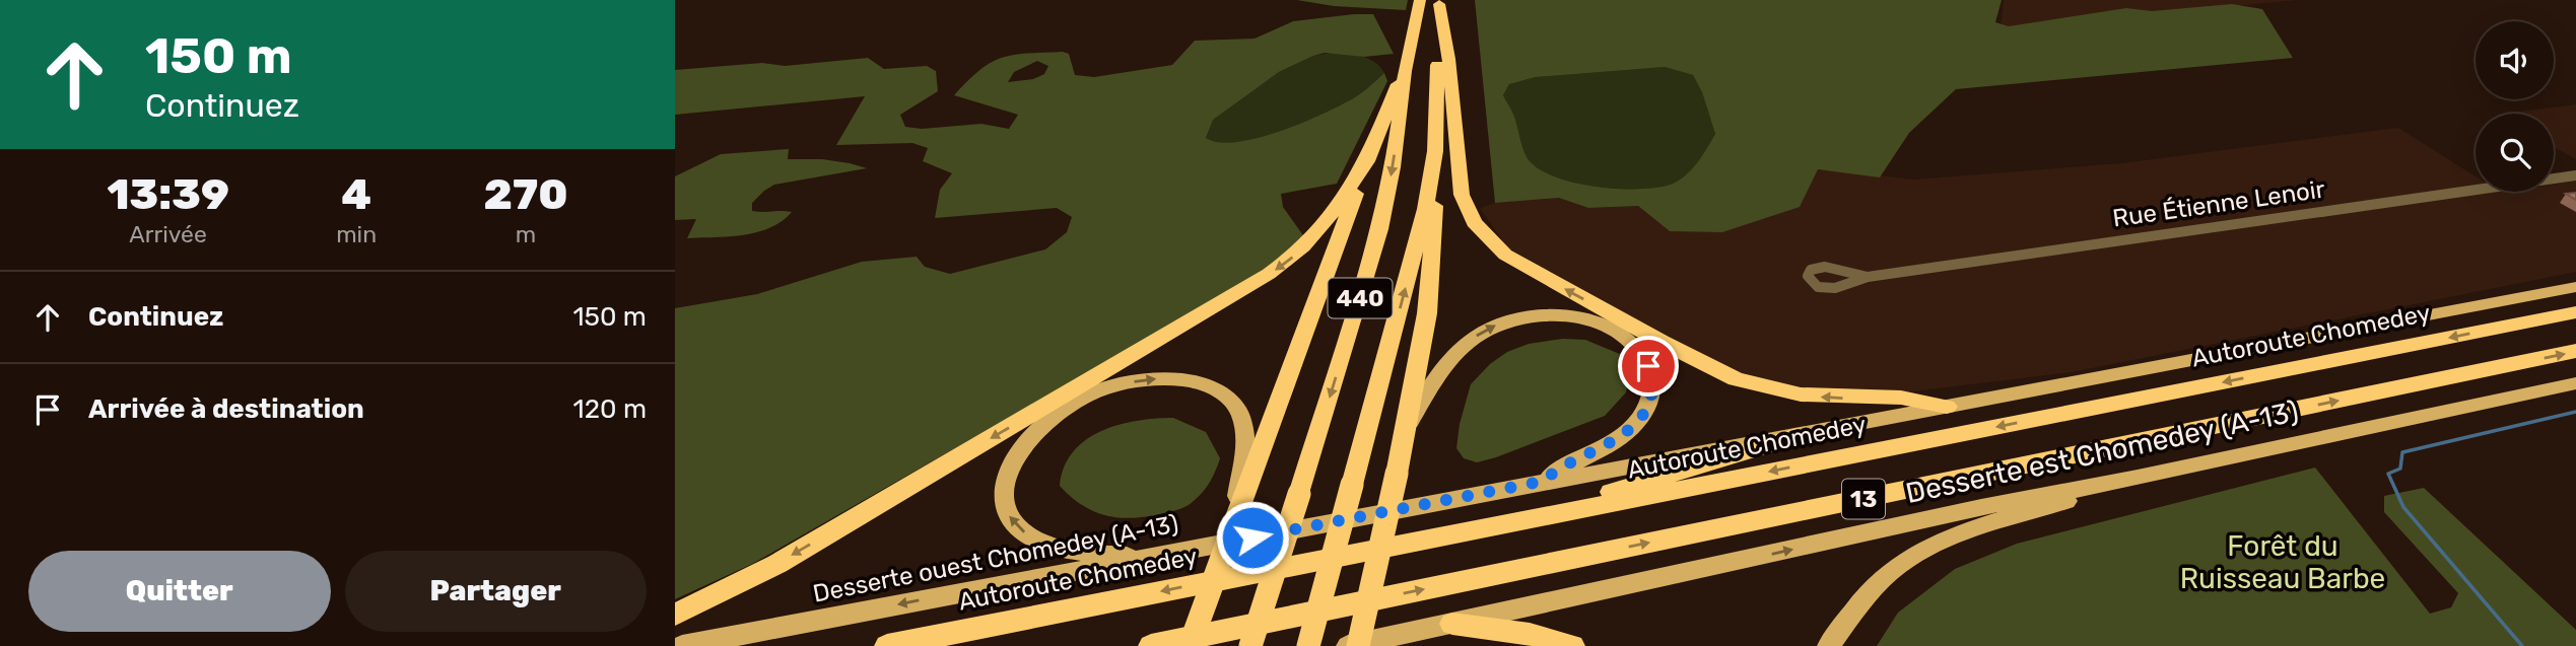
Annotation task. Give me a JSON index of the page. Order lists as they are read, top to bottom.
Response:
{
  "streets": {
    "highway": ["440", "Autoroute Chomedey", "13"],
    "main road": ["Desserte est Chomedey (A-13)", "Desserte ouest Chomedey (A-13)"],
    "street": ["Rue Étienne Lenoir"]
  },
  "parks": ["Forêt du Ruisseau Barbe"],
  "page": {
    "turn": ["150 m", "Continuez"],
    "eta": [
      "13:39",
      "Arrivée",
      "4",
      "min",
      "270",
      "m"
    ],
    "list": [
      {
        "name": "Continuez",
        "value": "150 m"
      },
      {
        "name": "Arrivée à destination",
        "value": "120 m"
      }
    ],
    "buttons": ["Quitter", "Partager"]
  }
}
